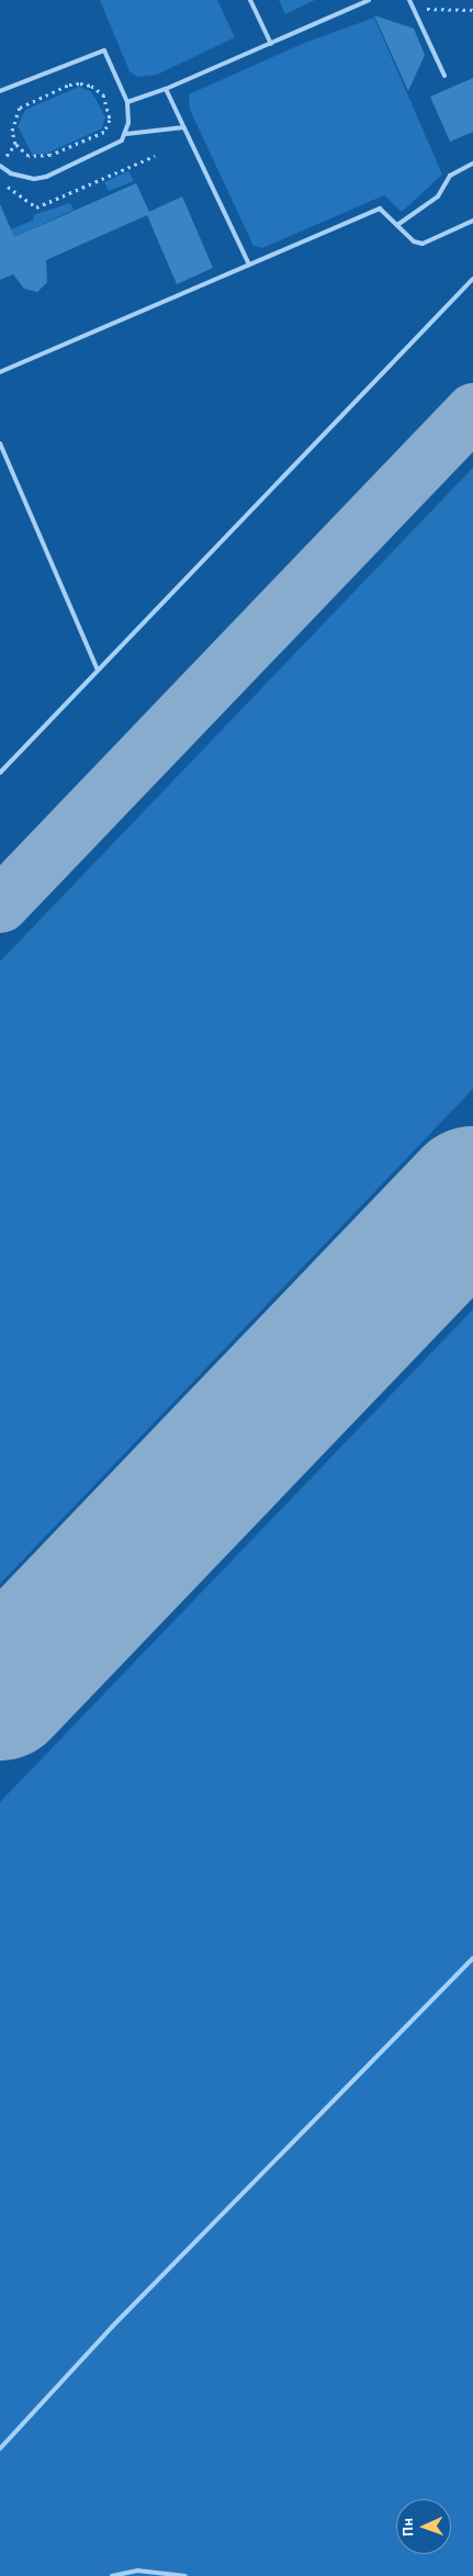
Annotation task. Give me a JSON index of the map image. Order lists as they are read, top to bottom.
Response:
{
  "north": "left"
}
